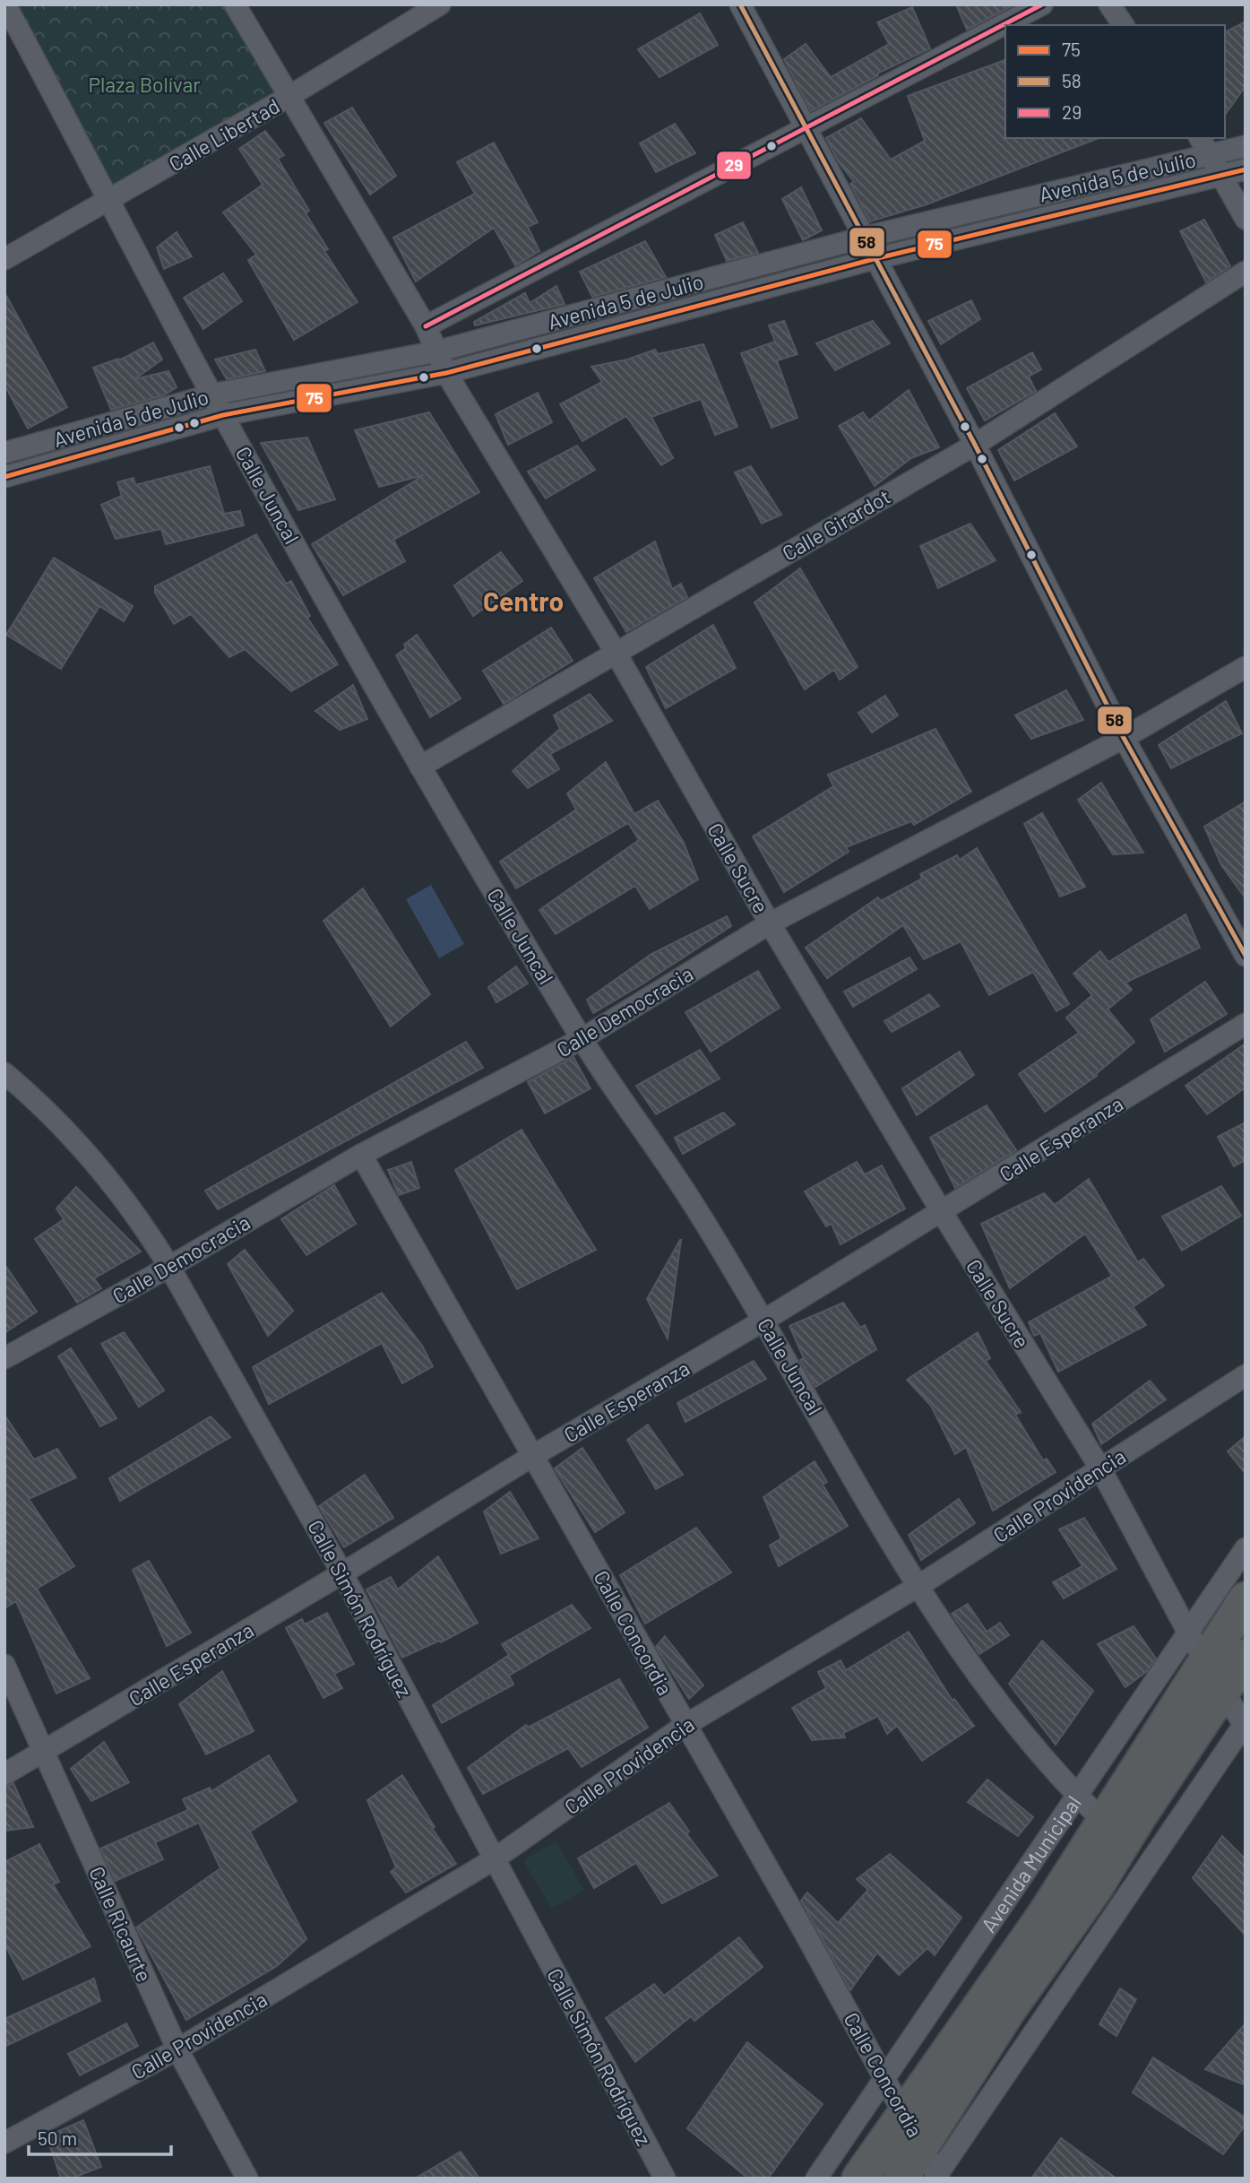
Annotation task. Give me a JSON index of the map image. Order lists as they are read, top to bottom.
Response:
{
  "streets": {
    "highway": ["Avenida Municipal"],
    "street": [
      "Calle Libertad",
      "Avenida 5 de Julio",
      "Calle Juncal",
      "Calle Girardot",
      "Calle Sucre",
      "Calle Democracia",
      "Calle Esperanza",
      "Calle Providencia",
      "Calle Simón Rodríguez",
      "Calle Concordia",
      "Calle Ricaurte"
    ]
  },
  "crossings": [
    ["Calle Libertad", "Calle Juncal"],
    ["Calle Libertad", "Calle Sucre"],
    ["Avenida 5 de Julio", "Calle Juncal"],
    ["Avenida 5 de Julio", "Calle Sucre"],
    ["Calle Juncal", "Calle Girardot"],
    ["Calle Juncal", "Calle Democracia"],
    ["Calle Juncal", "Calle Esperanza"],
    ["Calle Juncal", "Calle Providencia"],
    ["Calle Juncal", "Avenida Municipal"],
    ["Calle Girardot", "Calle Sucre"],
    ["Calle Sucre", "Calle Democracia"],
    ["Calle Sucre", "Calle Esperanza"],
    ["Calle Sucre", "Calle Providencia"],
    ["Calle Sucre", "Avenida Municipal"],
    ["Calle Democracia", "Calle Simón Rodríguez"],
    ["Calle Democracia", "Calle Concordia"],
    ["Calle Esperanza", "Calle Simón Rodríguez"],
    ["Calle Esperanza", "Calle Concordia"],
    ["Calle Esperanza", "Calle Ricaurte"],
    ["Calle Providencia", "Calle Simón Rodríguez"],
    ["Calle Providencia", "Calle Concordia"],
    ["Calle Providencia", "Calle Ricaurte"],
    ["Calle Concordia", "Avenida Municipal"]
  ],
  "districts": ["Centro"],
  "parks": ["Plaza Bolívar"],
  "lines": ["transit line 58", "transit line 29", "transit line 75"],
  "legend": ["75", "58", "29"],
  "scale_bar": "50 m"
}
